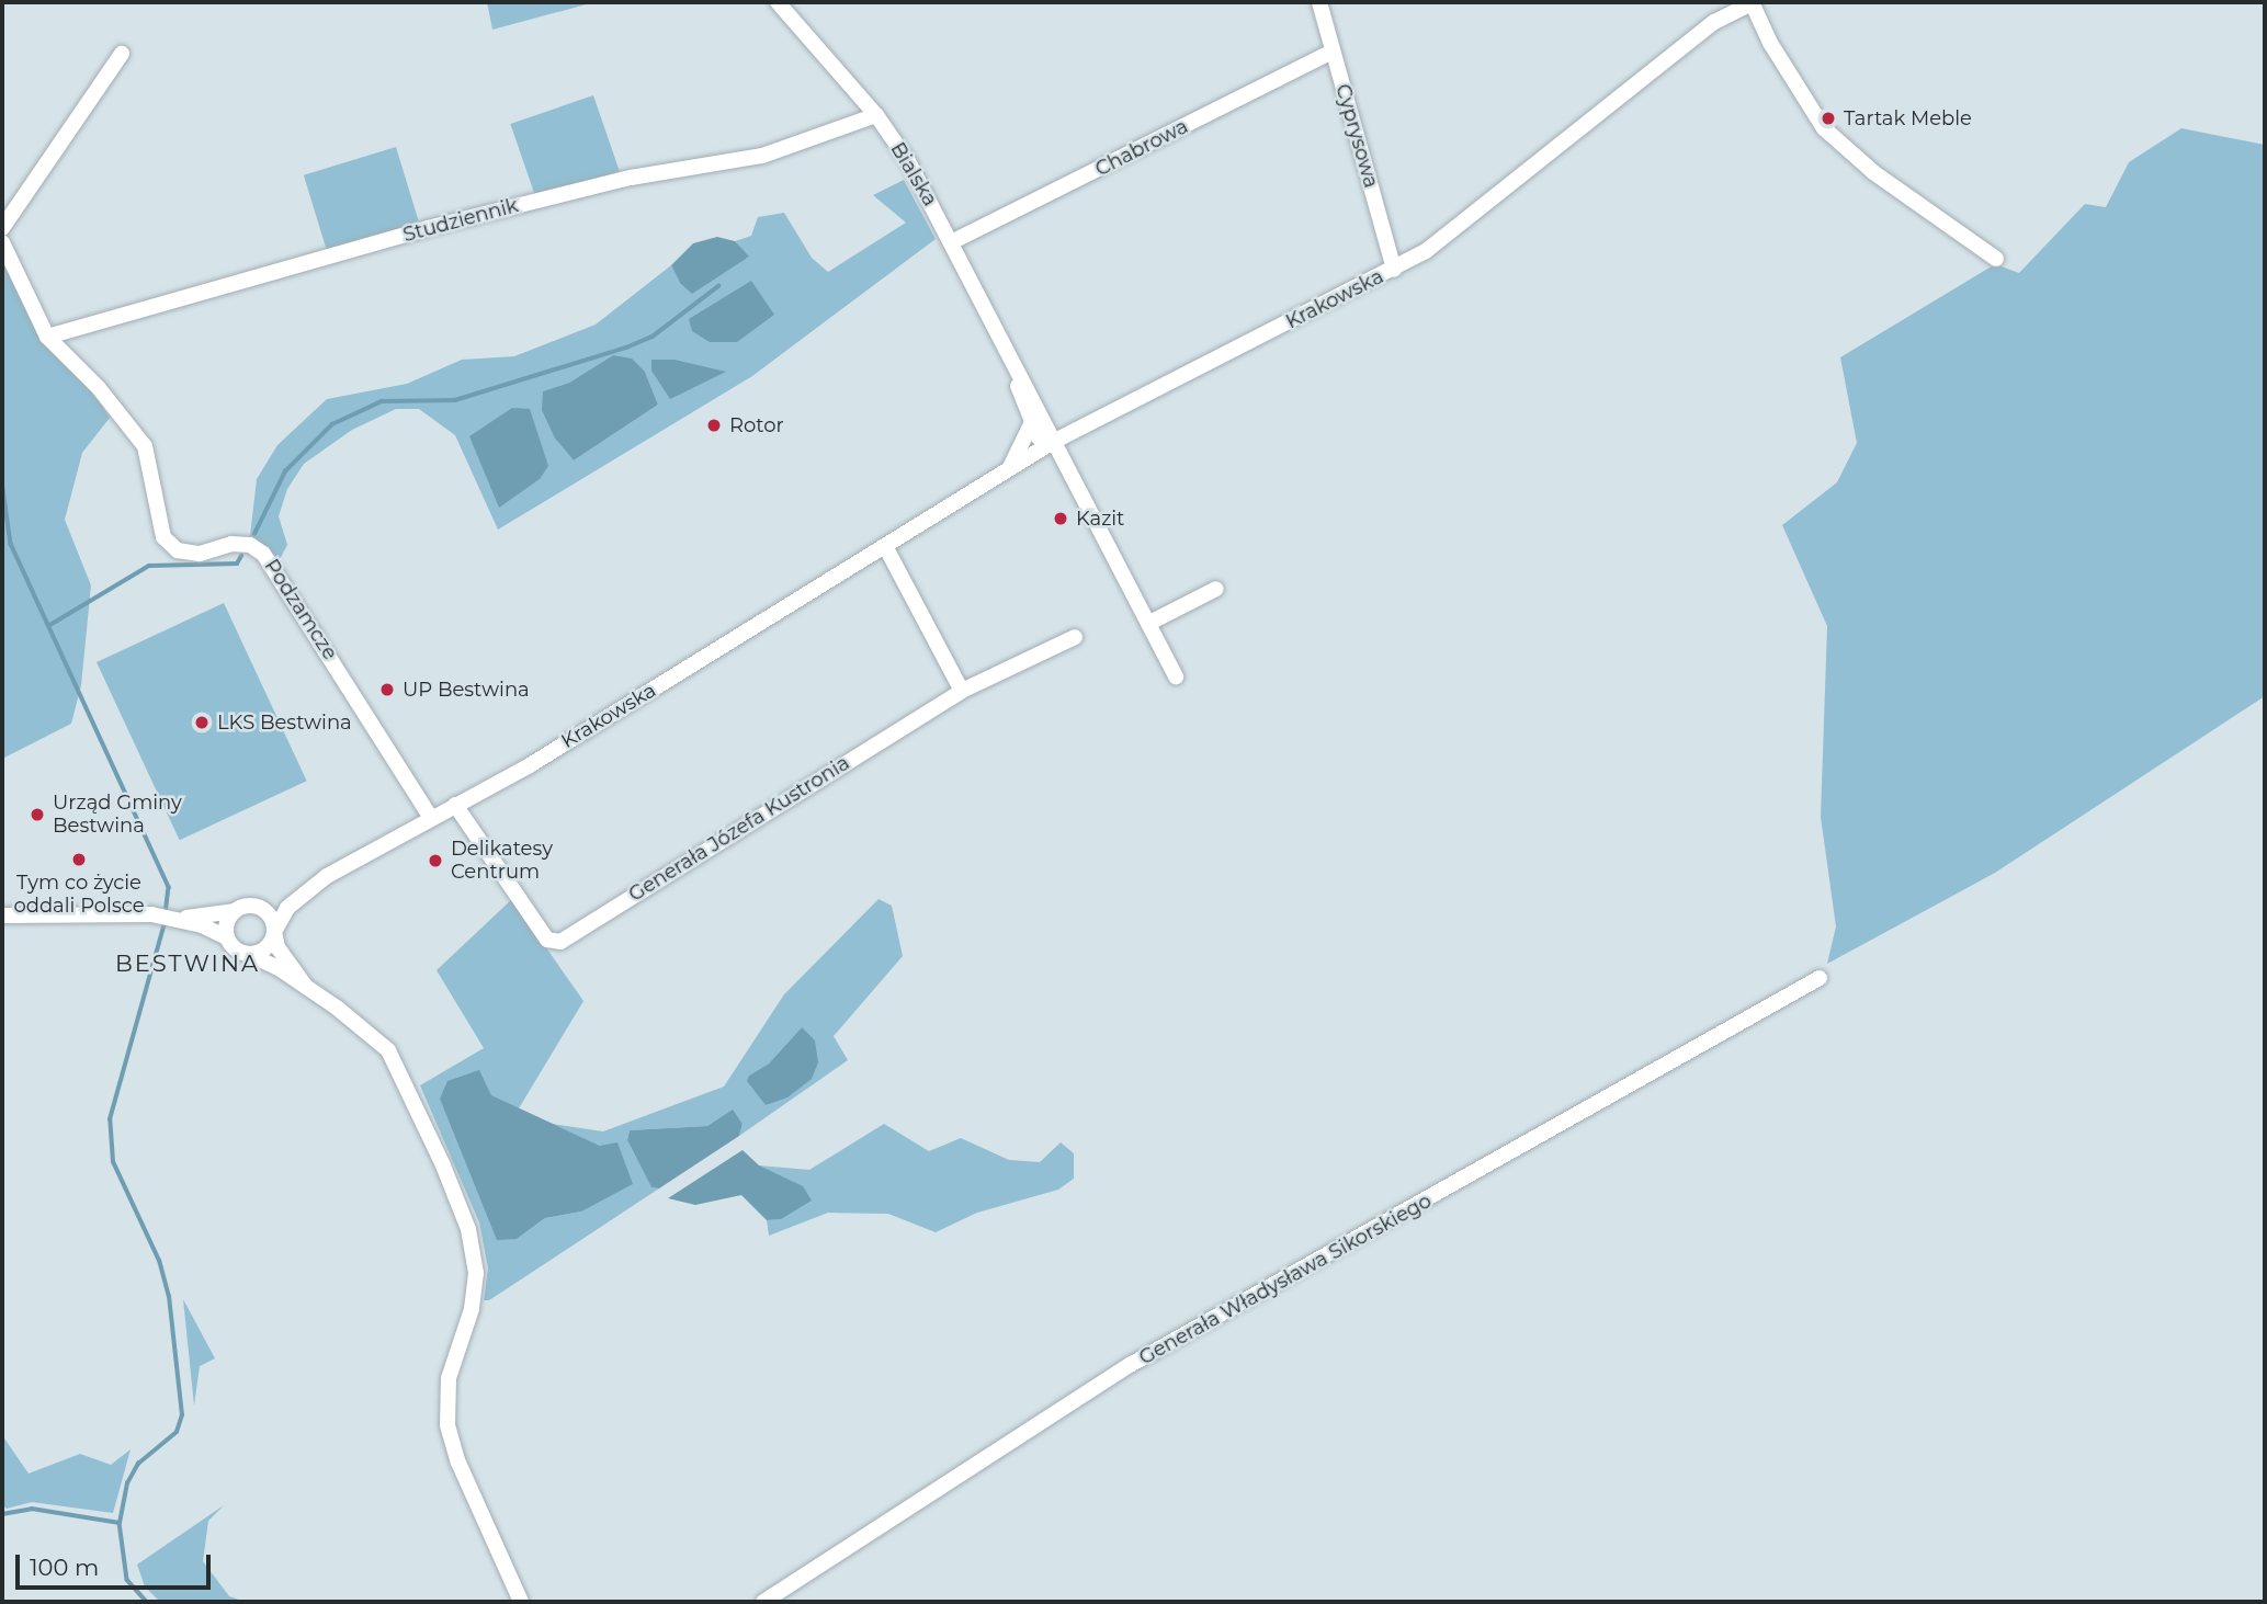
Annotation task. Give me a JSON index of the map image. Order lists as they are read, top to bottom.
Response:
{
  "streets": {
    "street": [
      "Cyprysowa",
      "Chabrowa",
      "Bialska",
      "Studziennik",
      "Krakowska",
      "Podzamcze",
      "Generała Józefa Kustronia",
      "Generała Władysława Sikorskiego"
    ]
  },
  "crossings": [
    ["Cyprysowa", "Chabrowa"],
    ["Cyprysowa", "Krakowska"],
    ["Chabrowa", "Bialska"],
    ["Bialska", "Studziennik"],
    ["Bialska", "Krakowska"],
    ["Studziennik", "Podzamcze"],
    ["Krakowska", "Podzamcze"],
    ["Krakowska", "Generała Józefa Kustronia"]
  ],
  "districts": ["BESTWINA"],
  "places": [
    "Tartak Meble",
    "Rotor",
    "Kazit",
    "UP Bestwina",
    "LKS Bestwina",
    "Urząd Gminy Bestwina",
    "Tym co życie oddali Polsce",
    "Delikatesy Centrum"
  ],
  "scale_bar": "100 m"
}
